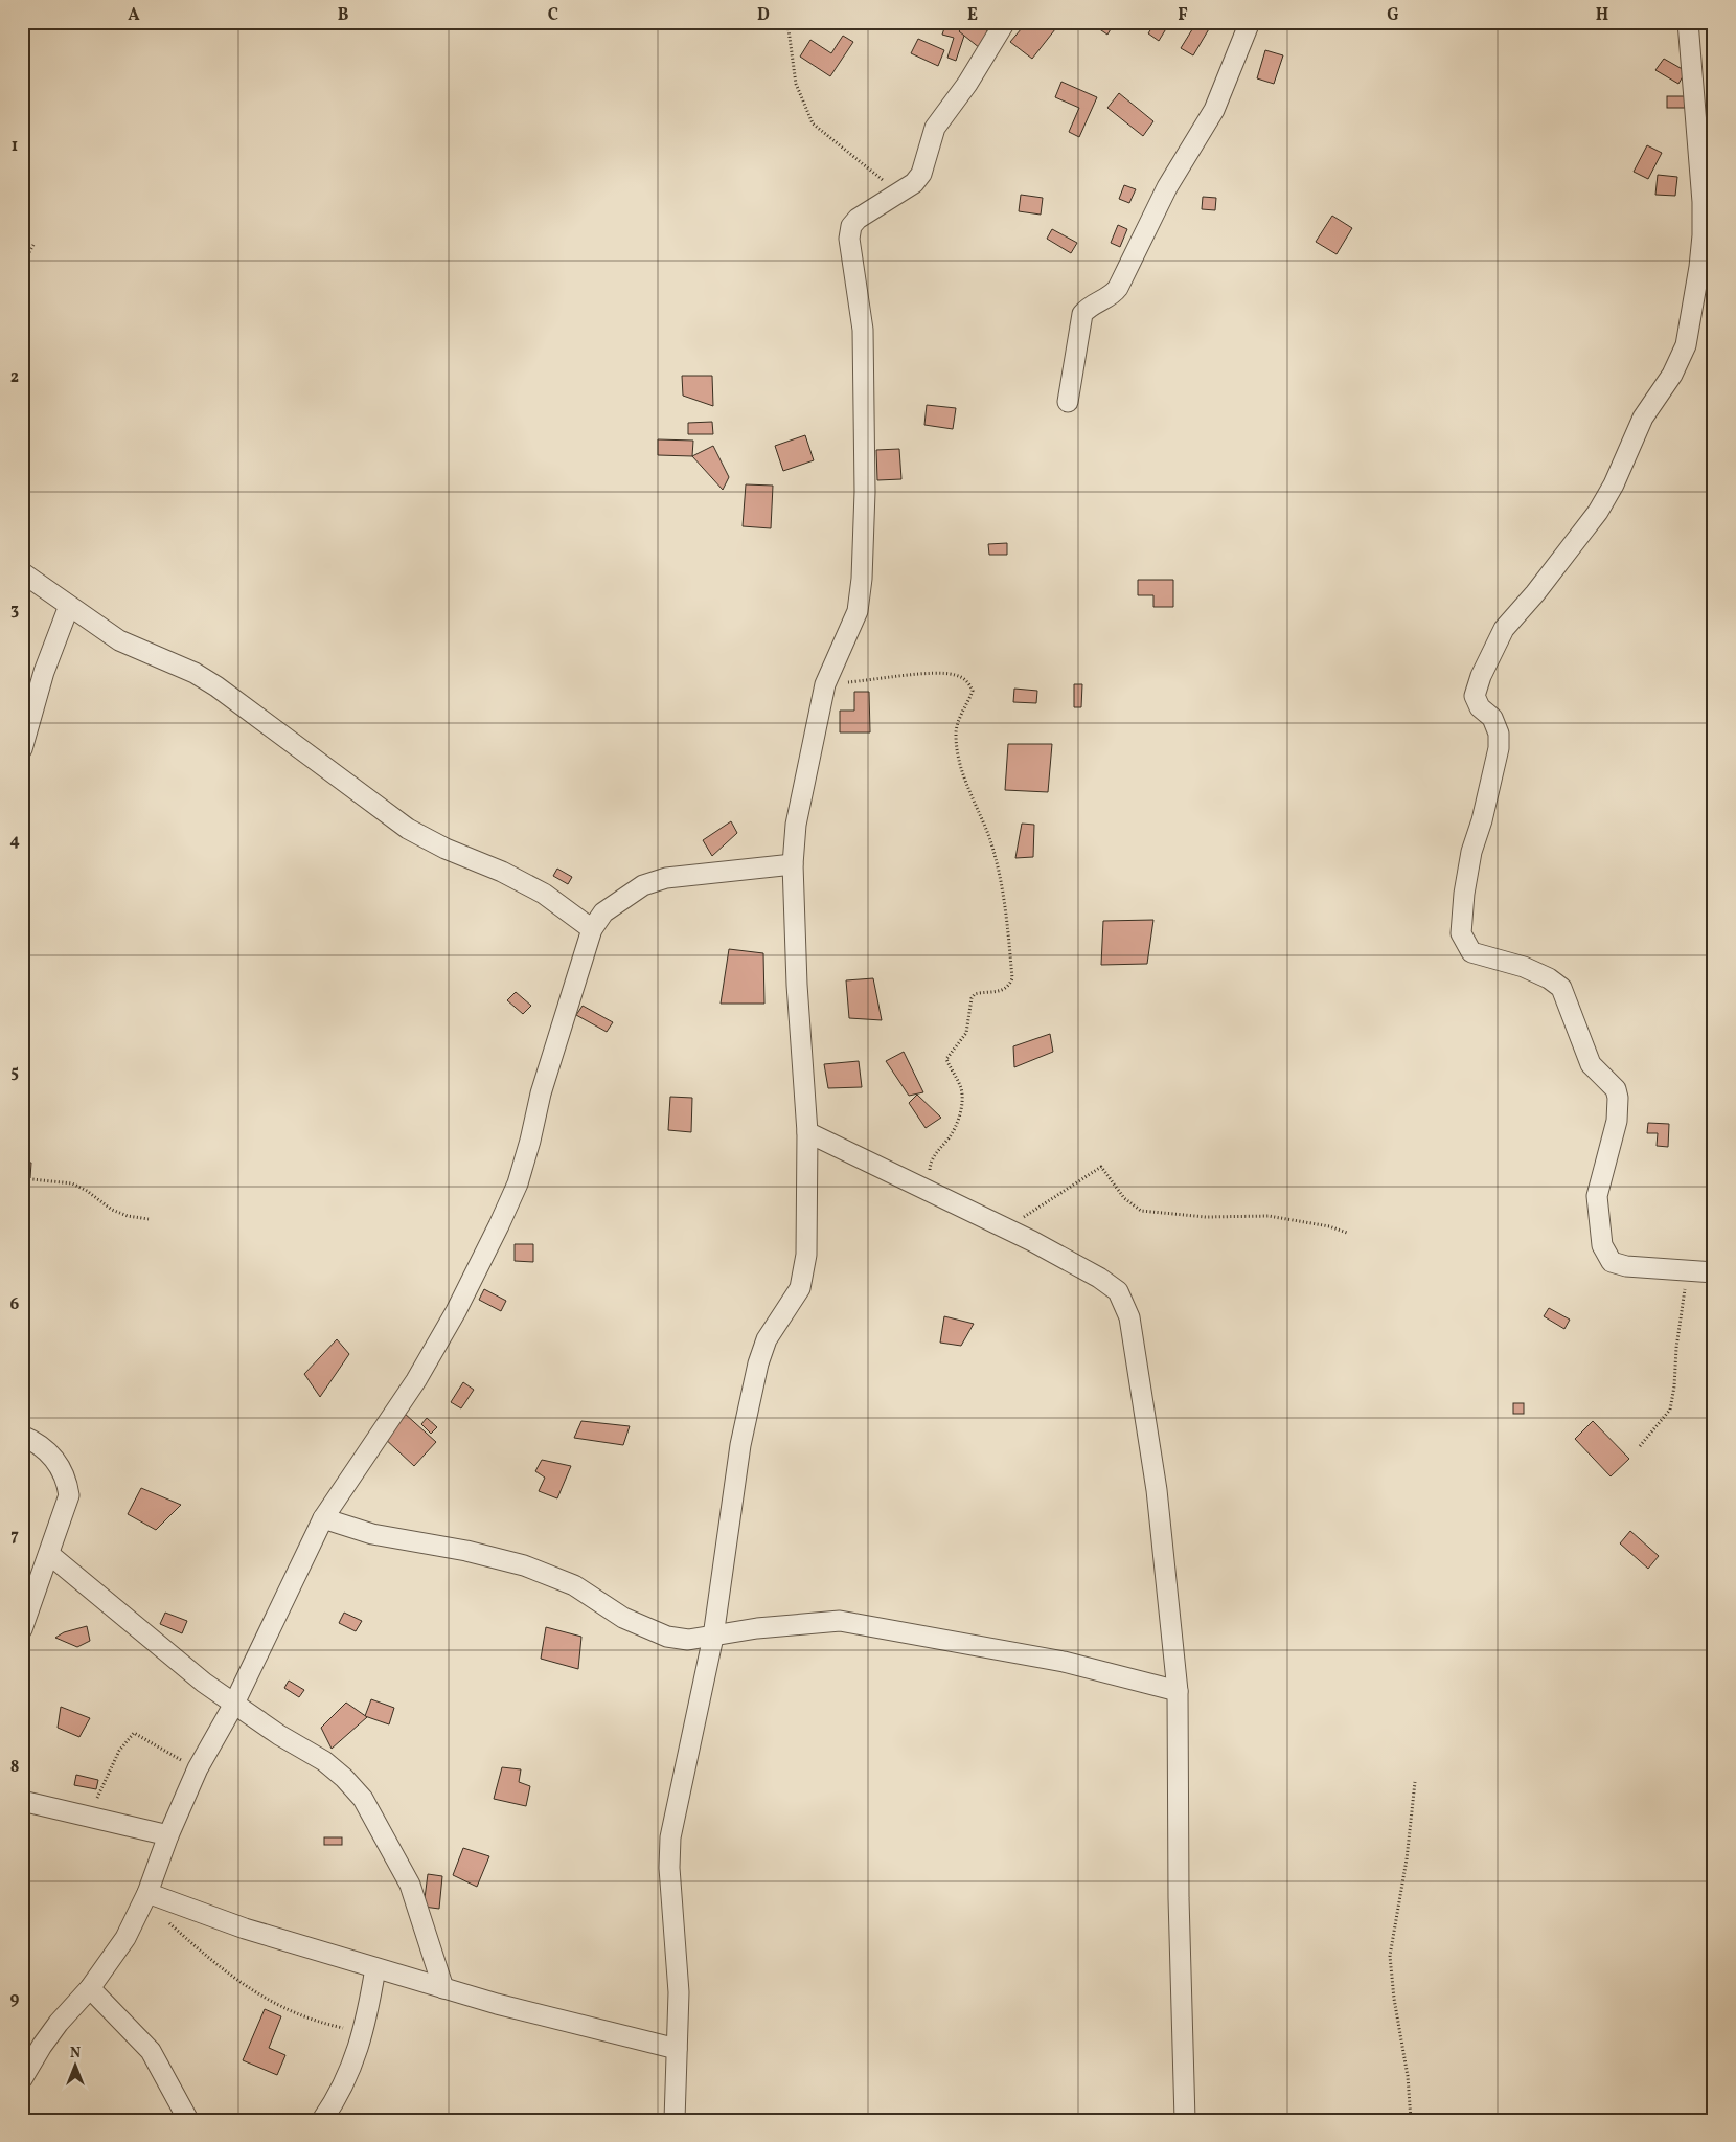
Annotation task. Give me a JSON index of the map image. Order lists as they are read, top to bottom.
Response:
{
  "north": "top",
  "grid": {
    "columns": [
      "A",
      "B",
      "C",
      "D",
      "E",
      "F",
      "G",
      "H"
    ],
    "rows": [
      "1",
      "2",
      "3",
      "4",
      "5",
      "6",
      "7",
      "8",
      "9"
    ]
  }
}
